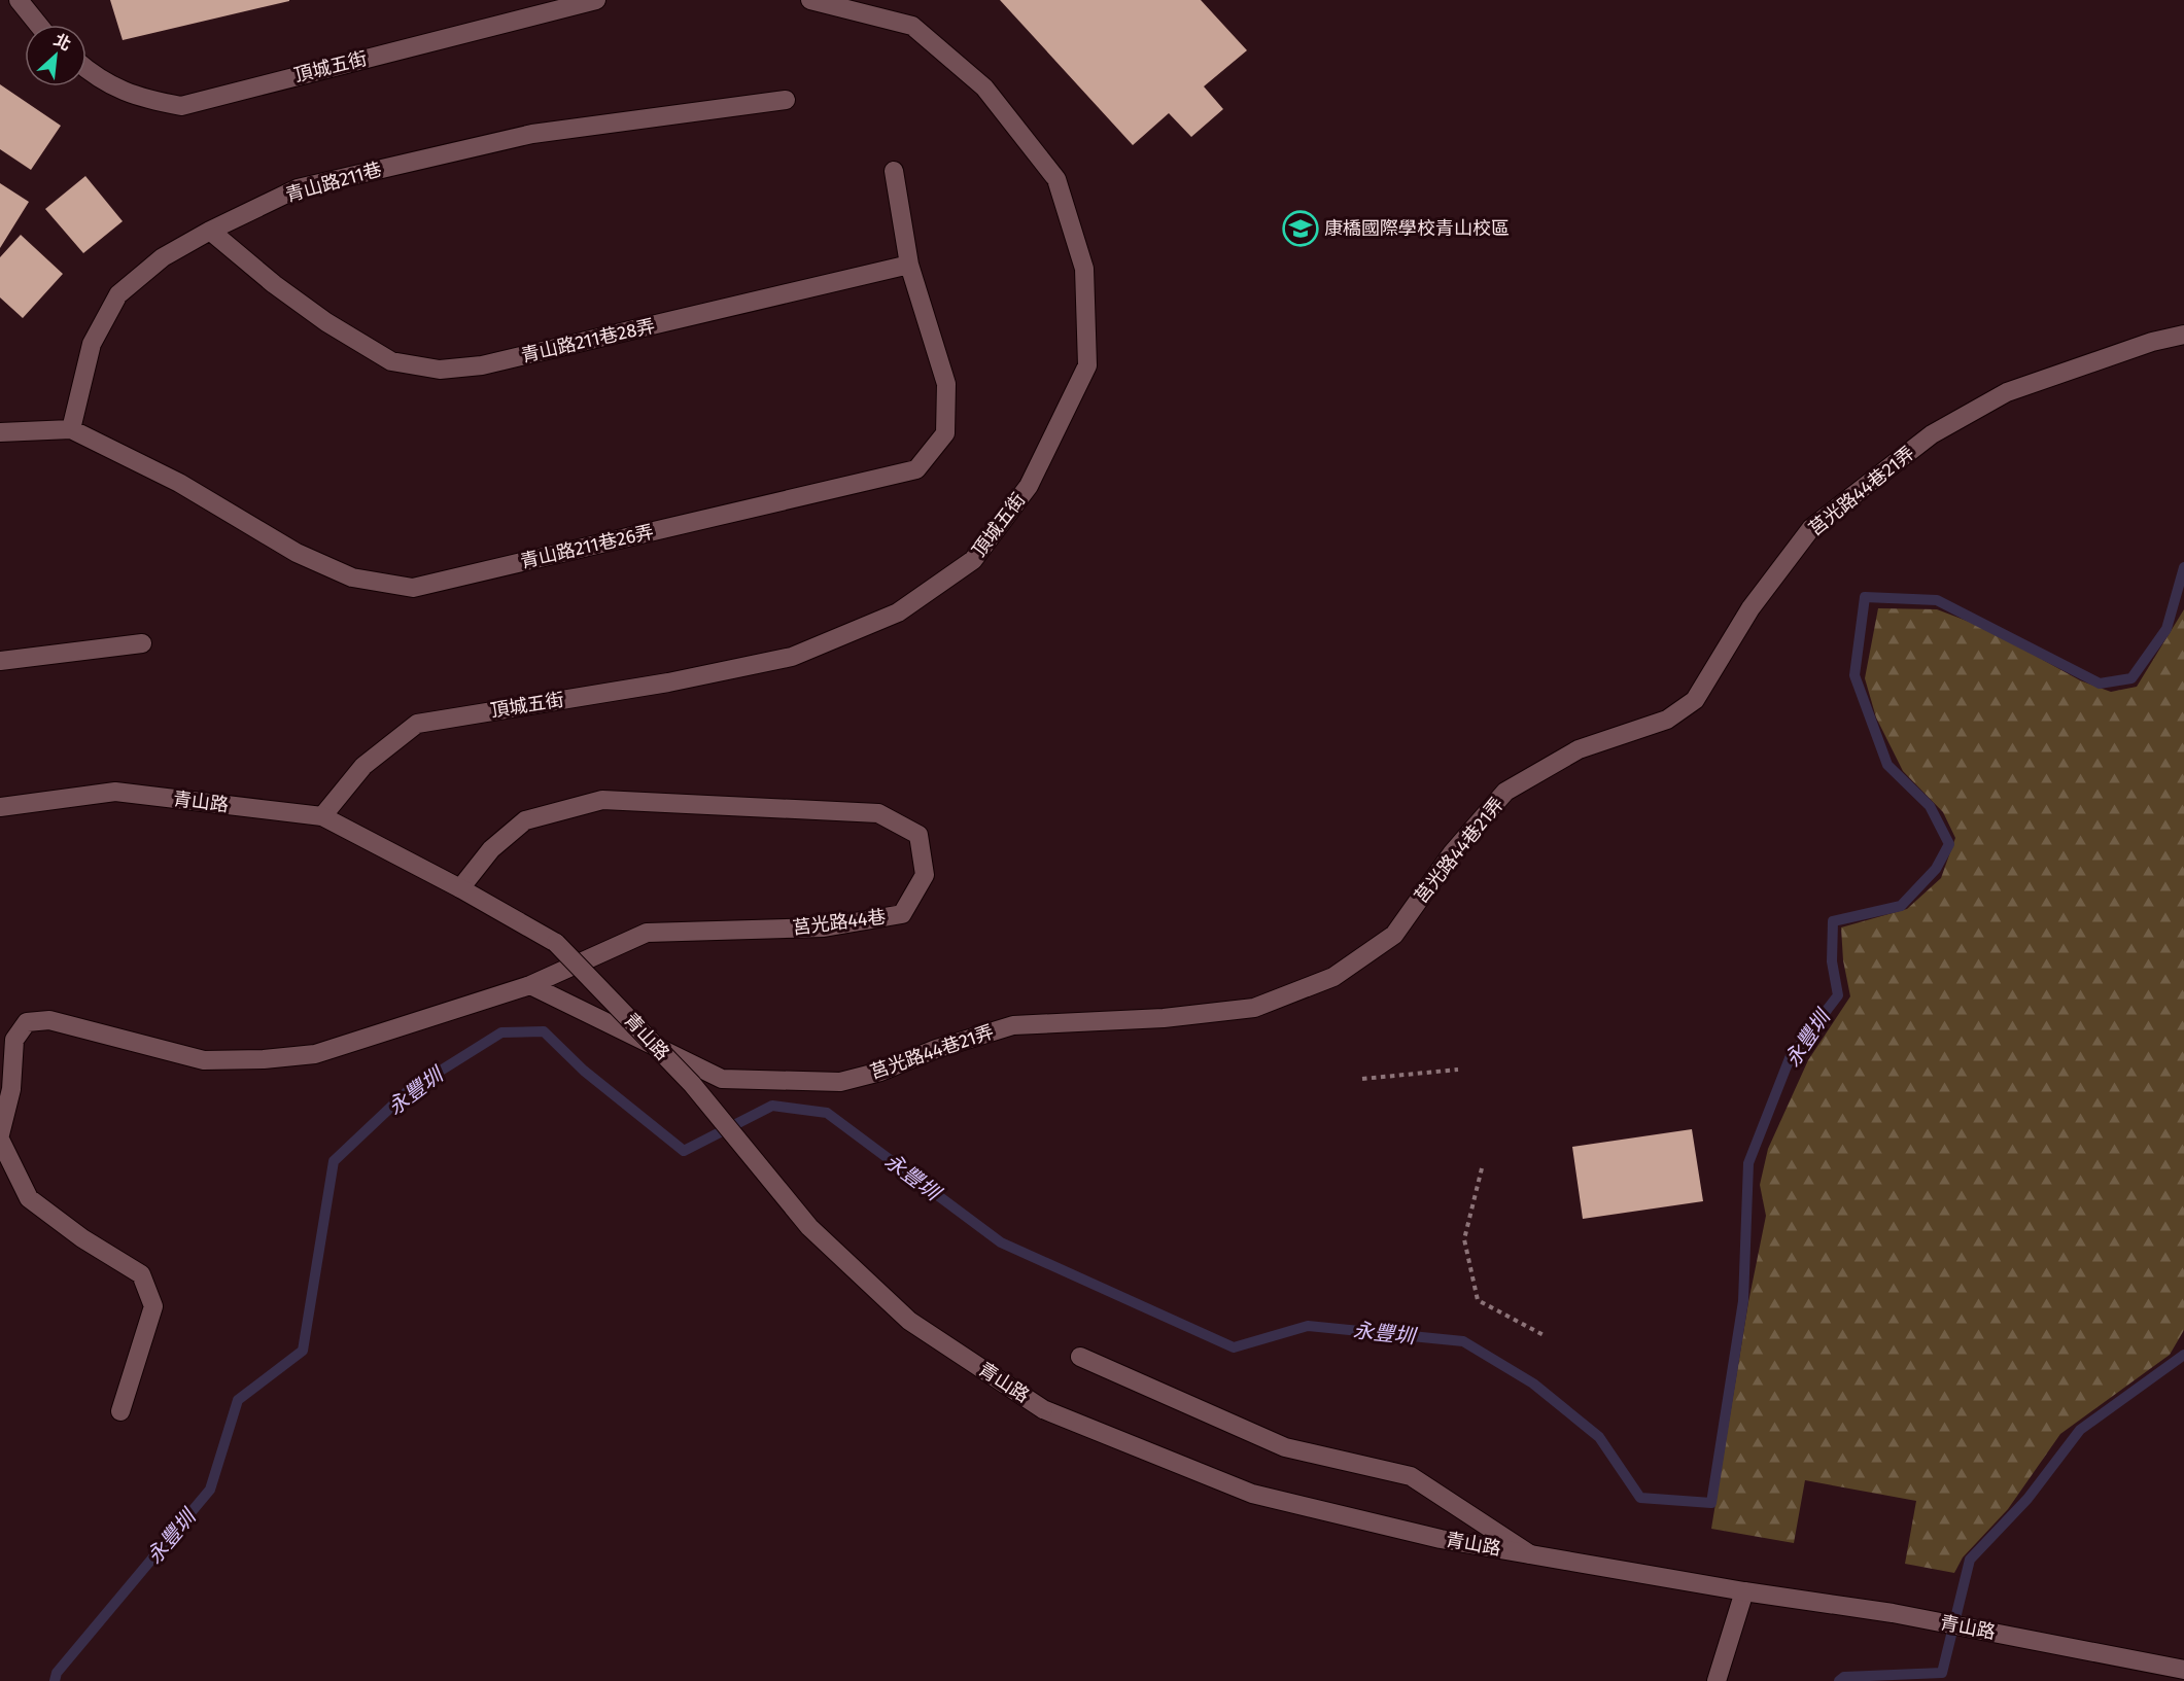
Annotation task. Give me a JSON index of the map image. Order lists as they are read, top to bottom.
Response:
{
  "streets": {
    "street": [
      "頂城五街",
      "青山路211巷",
      "青山路211巷28弄",
      "莒光路44巷21弄",
      "青山路211巷26弄",
      "青山路",
      "莒光路44巷"
    ]
  },
  "crossings": [
    ["頂城五街", "青山路"],
    ["青山路211巷", "青山路211巷28弄"],
    ["青山路211巷", "青山路211巷26弄"],
    ["青山路211巷28弄", "青山路211巷26弄"],
    ["莒光路44巷21弄", "莒光路44巷"],
    ["青山路", "莒光路44巷"]
  ],
  "water": ["永豐圳"],
  "places": {
    "school or university": ["康橋國際學校青山校區"]
  },
  "north": "top right"
}
